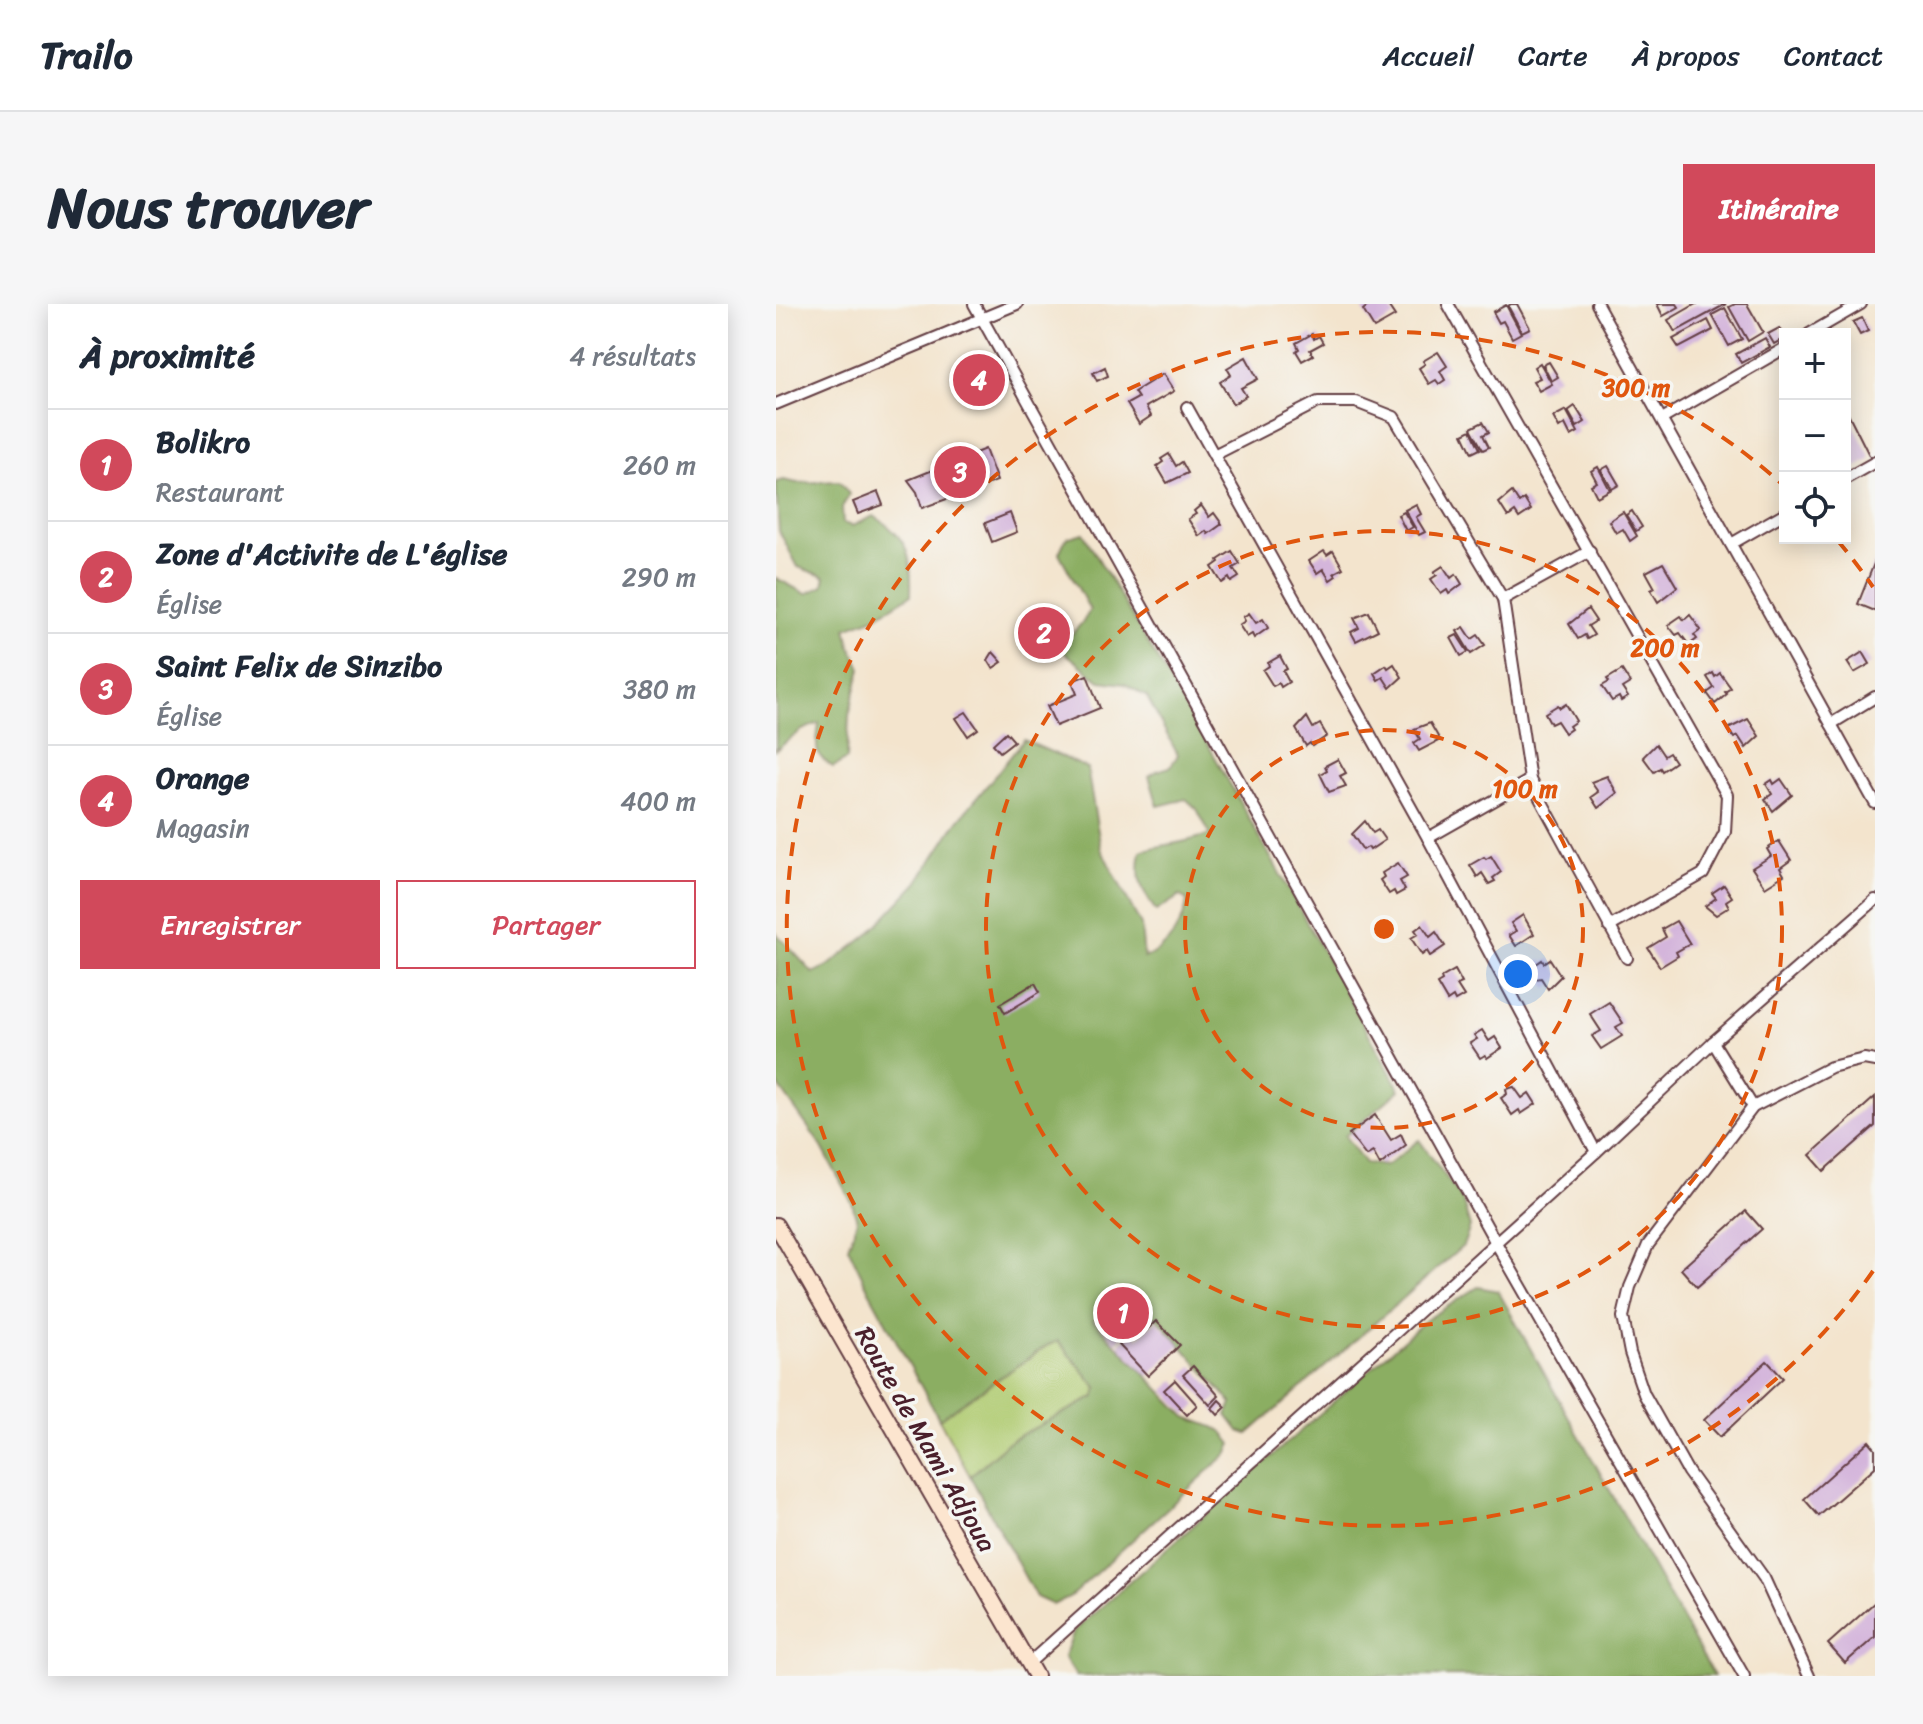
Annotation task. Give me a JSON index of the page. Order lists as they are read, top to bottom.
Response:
{
  "streets": {
    "street": ["Route de Mami Adjoua"]
  },
  "page": {
    "header": "Trailo",
    "nav": [
      "Accueil",
      "Carte",
      "À propos",
      "Contact"
    ],
    "title": "Nous trouver",
    "buttons": [
      "Itinéraire",
      ["Enregistrer", "Partager"]
    ],
    "heading": ["À proximité", "4 résultats"],
    "map_buttons": ["+", "−"],
    "pins": [
      "4",
      "3",
      "2",
      "1"
    ],
    "list": [
      {
        "mark": "1",
        "name": "Bolikro",
        "note": "Restaurant",
        "value": "260 m"
      },
      {
        "mark": "2",
        "name": "Zone d'Activite de L'église",
        "note": "Église",
        "value": "290 m"
      },
      {
        "mark": "3",
        "name": "Saint Felix de Sinzibo",
        "note": "Église",
        "value": "380 m"
      },
      {
        "mark": "4",
        "name": "Orange",
        "note": "Magasin",
        "value": "400 m"
      }
    ]
  },
  "rings": ["300 m", "200 m", "100 m"]
}
